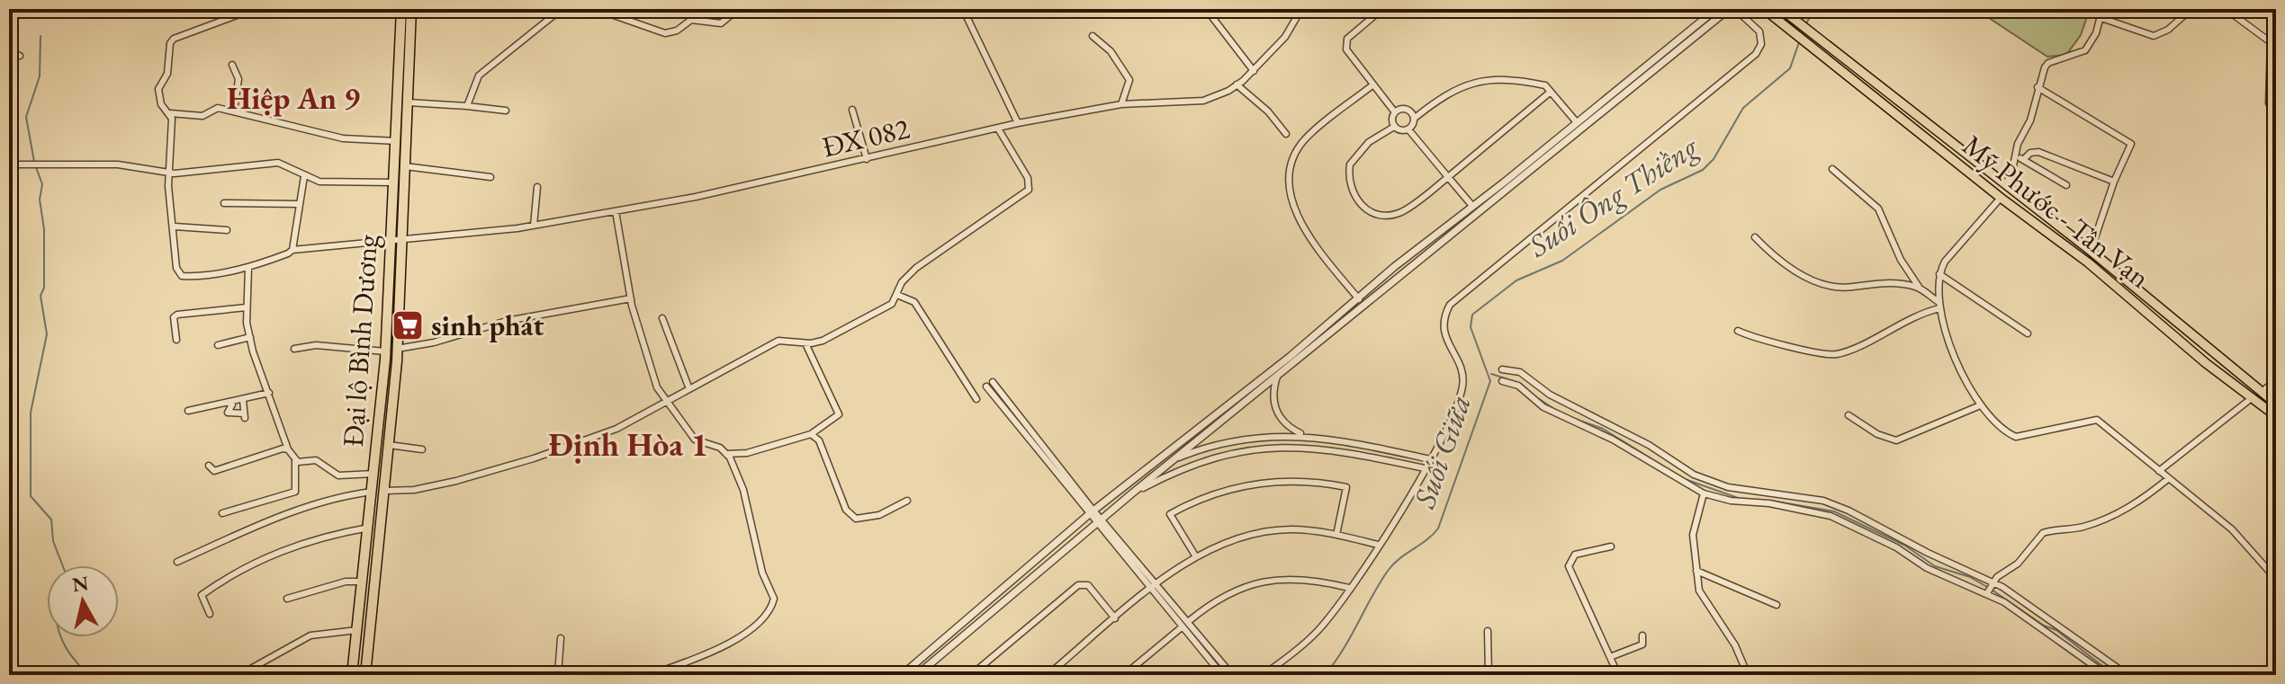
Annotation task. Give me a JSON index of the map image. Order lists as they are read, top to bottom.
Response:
{
  "streets": {
    "highway": ["Đại lộ Bình Dương"],
    "main road": ["Mỹ Phước - Tân Vạn"],
    "street": ["ĐX 082"]
  },
  "crossings": [
    ["ĐX 082", "Đại lộ Bình Dương"]
  ],
  "districts": ["Hiệp An 9", "Định Hòa 1"],
  "water": ["Suối Ông Thiềng", "Suối Giữa"],
  "places": {
    "supermarket": ["sinh phát"]
  },
  "north": "top"
}
